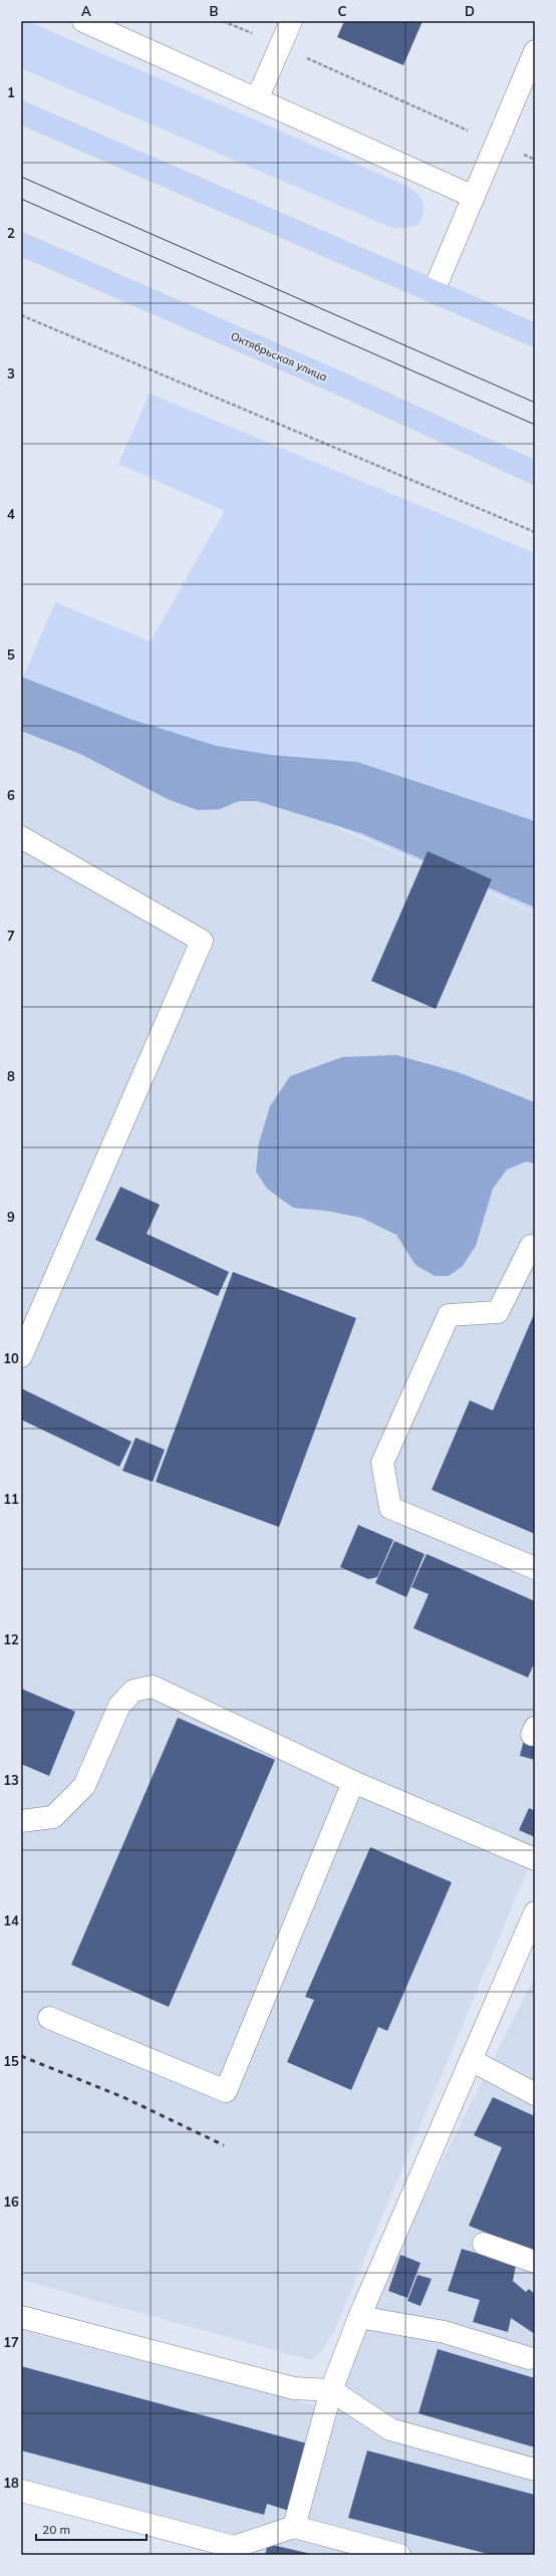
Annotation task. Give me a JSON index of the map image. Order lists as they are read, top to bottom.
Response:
{
  "streets": {
    "main road": ["Октябрьская улица"]
  },
  "scale_bar": "20 m",
  "grid": {
    "columns": [
      "A",
      "B",
      "C",
      "D"
    ],
    "rows": [
      "1",
      "2",
      "3",
      "4",
      "5",
      "6",
      "7",
      "8",
      "9",
      "10",
      "11",
      "12",
      "13",
      "14",
      "15",
      "16",
      "17",
      "18"
    ]
  }
}
